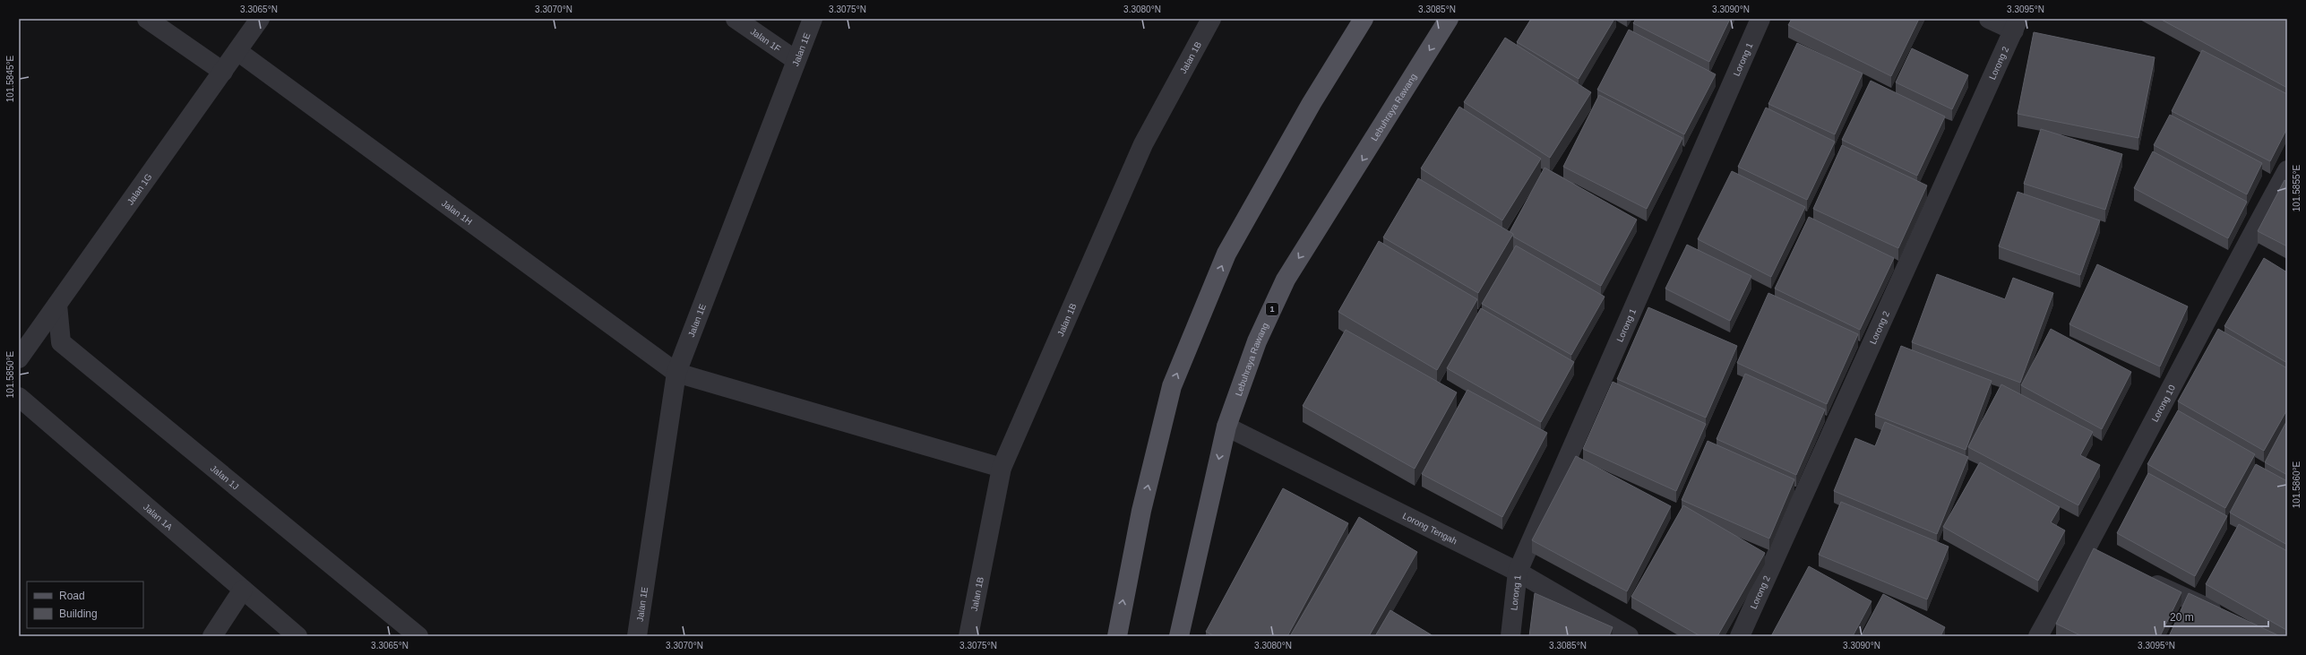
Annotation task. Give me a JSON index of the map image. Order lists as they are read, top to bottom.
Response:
{
  "streets": {
    "main road": ["Lebuhraya Rawang", "1"],
    "street": [
      "Jalan 1F",
      "Jalan 1E",
      "Jalan 1B",
      "Lorong 1",
      "Lorong 2",
      "Jalan 1G",
      "Jalan 1H",
      "Lorong 10",
      "Jalan 1J",
      "Jalan 1A",
      "Lorong Tengah"
    ]
  },
  "crossings": [
    ["Jalan 1F", "Jalan 1E"],
    ["Jalan 1E", "Jalan 1H"],
    ["Lorong 1", "Lorong Tengah"],
    ["Lebuhraya Rawang", "Lorong Tengah"],
    ["Jalan 1G", "Jalan 1H"],
    ["Jalan 1G", "Jalan 1J"]
  ],
  "legend": ["Road", "Building"],
  "scale_bar": "20 m",
  "coordinates": [
    "3.3065°N",
    "3.3070°N",
    "3.3075°N",
    "3.3080°N",
    "3.3085°N",
    "3.3090°N",
    "3.3095°N",
    "101.5845°E",
    "101.5855°E",
    "101.5850°E",
    "101.5860°E"
  ]
}
